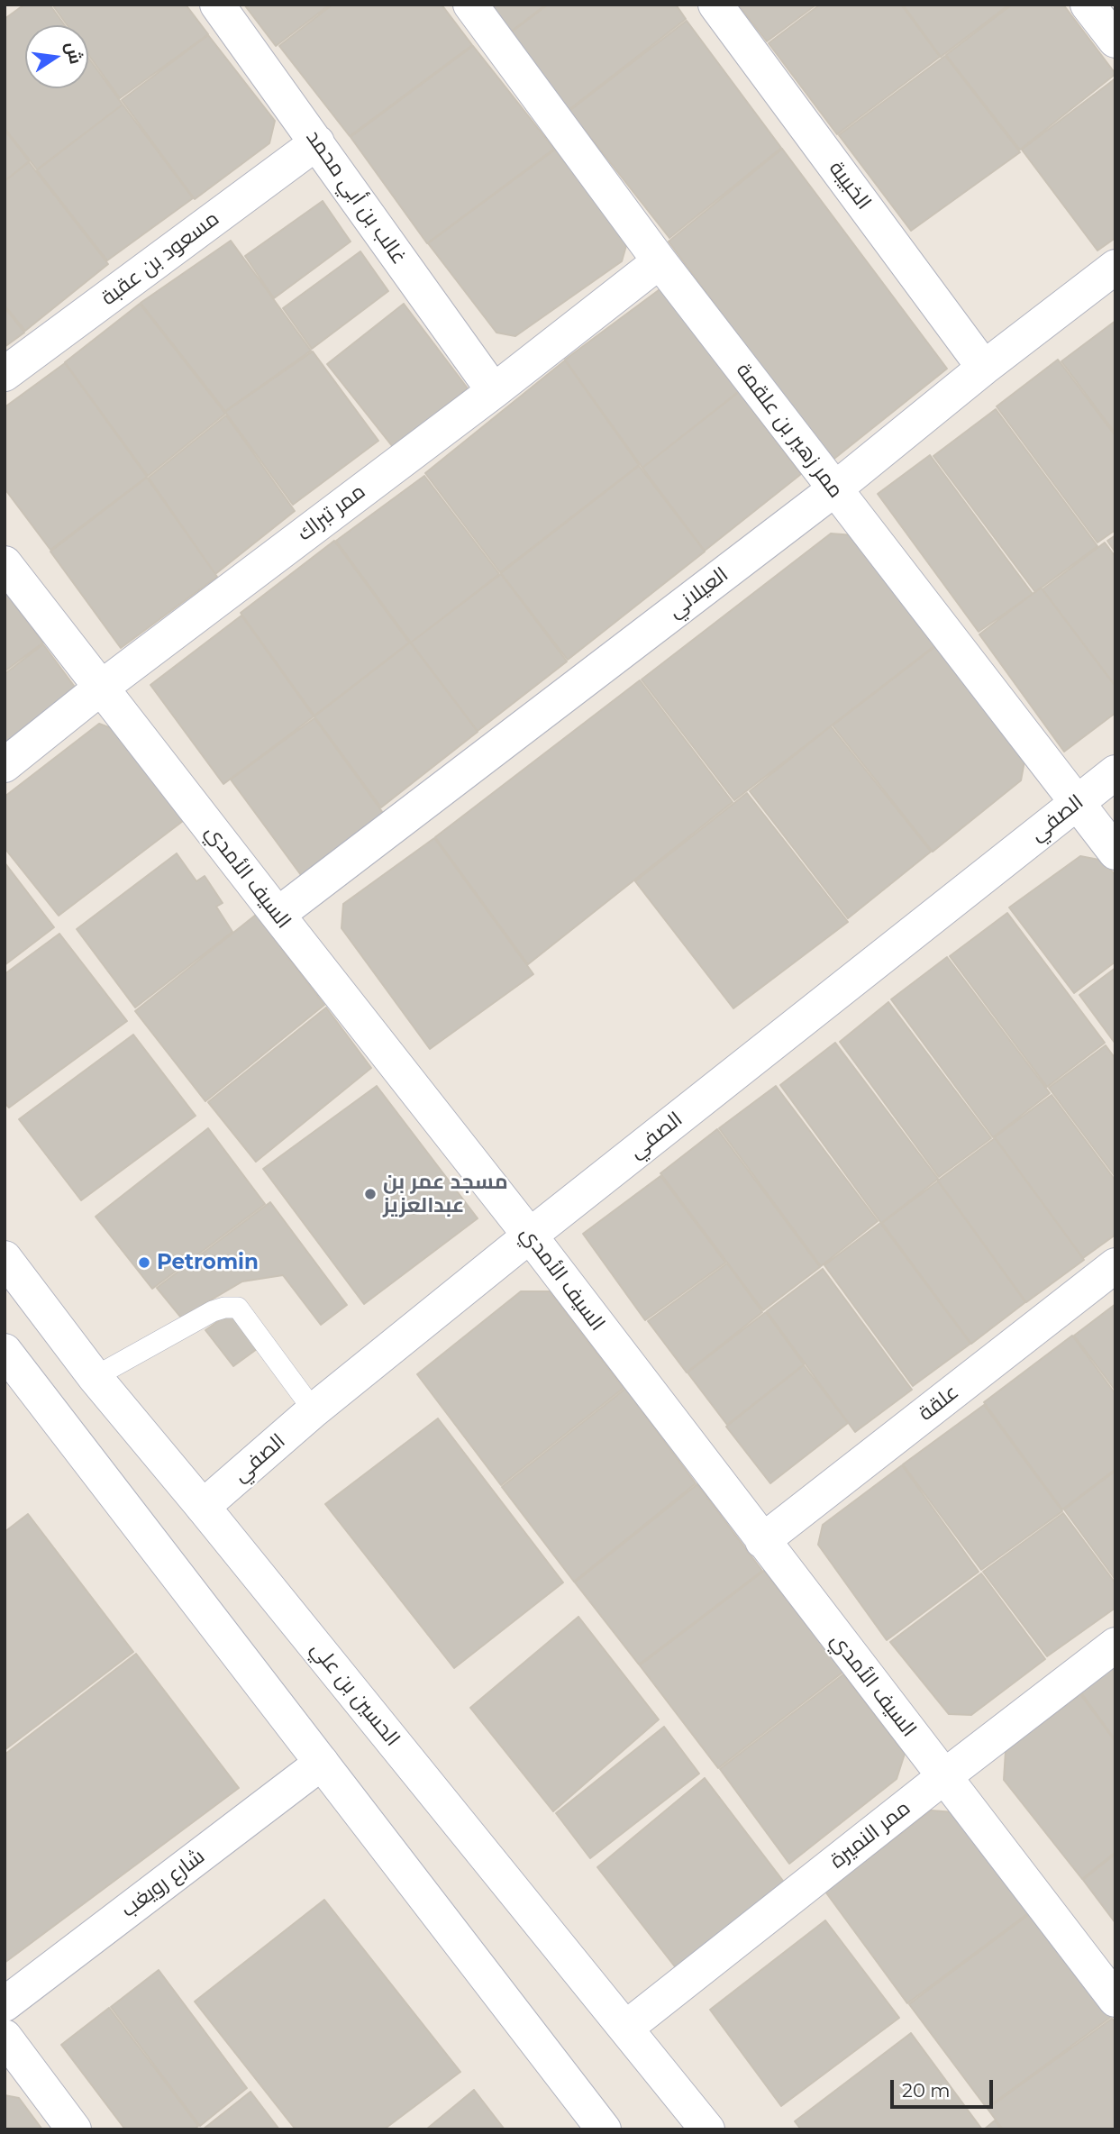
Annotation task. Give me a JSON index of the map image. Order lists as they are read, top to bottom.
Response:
{
  "streets": {
    "street": [
      "الخبيبة",
      "غالب بن أبي محمد",
      "مسعود بن عقبة",
      "ممر زهير بن علقمة",
      "ممر تبراك",
      "العيلاني",
      "الصفي",
      "السيف الأمدي",
      "علقة",
      "الحسين بن علي",
      "ممر النميرة",
      "شارع رويغب"
    ]
  },
  "crossings": [
    ["الخبيبة", "العيلاني"],
    ["غالب بن أبي محمد", "مسعود بن عقبة"],
    ["غالب بن أبي محمد", "ممر تبراك"],
    ["ممر زهير بن علقمة", "ممر تبراك"],
    ["ممر زهير بن علقمة", "العيلاني"],
    ["ممر زهير بن علقمة", "الصفي"],
    ["ممر تبراك", "السيف الأمدي"],
    ["العيلاني", "السيف الأمدي"],
    ["الصفي", "السيف الأمدي"],
    ["الصفي", "الحسين بن علي"],
    ["السيف الأمدي", "علقة"],
    ["السيف الأمدي", "ممر النميرة"],
    ["الحسين بن علي", "ممر النميرة"]
  ],
  "places": ["مسجد عمر بن عبدالعزيز", "Petromin"],
  "scale_bar": "20 m",
  "north": "right"
}
